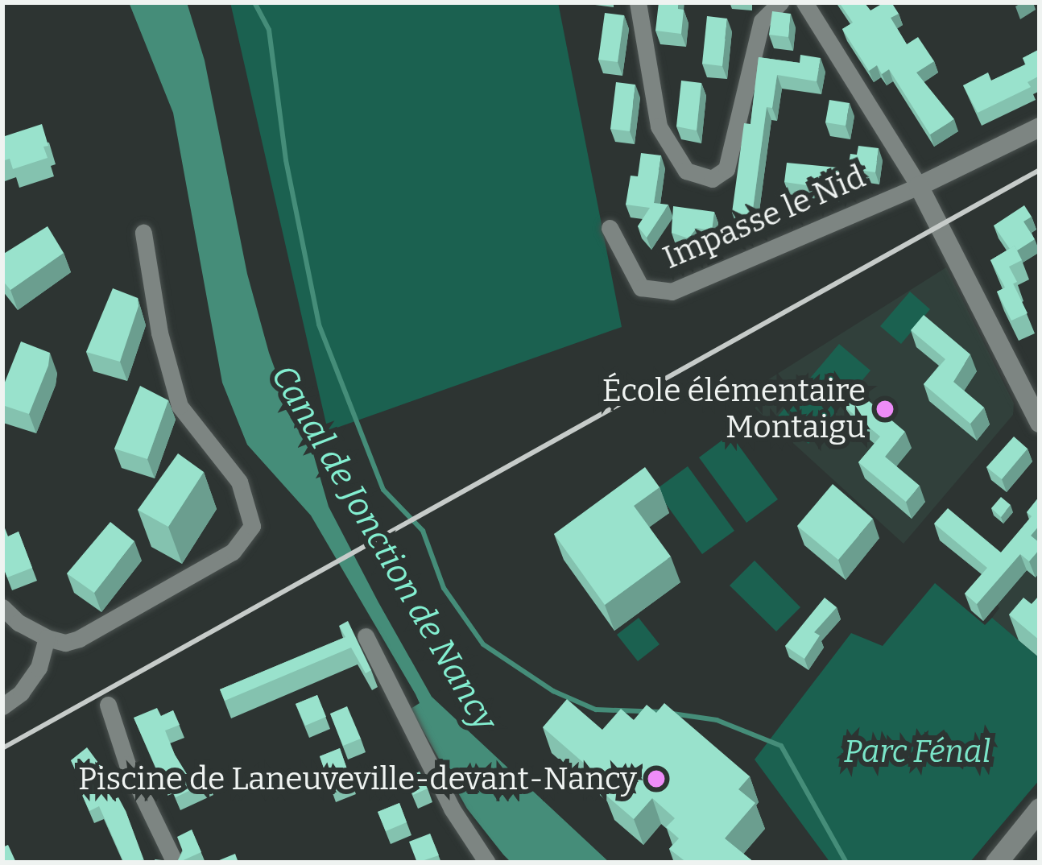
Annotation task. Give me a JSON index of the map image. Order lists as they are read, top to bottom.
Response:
{
  "streets": {
    "street": ["Impasse le Nid"]
  },
  "water": ["Canal de Jonction de Nancy"],
  "parks": ["Parc Fénal"],
  "places": ["École élémentaire Montaigu", "Piscine de Laneuveville-devant-Nancy"]
}
